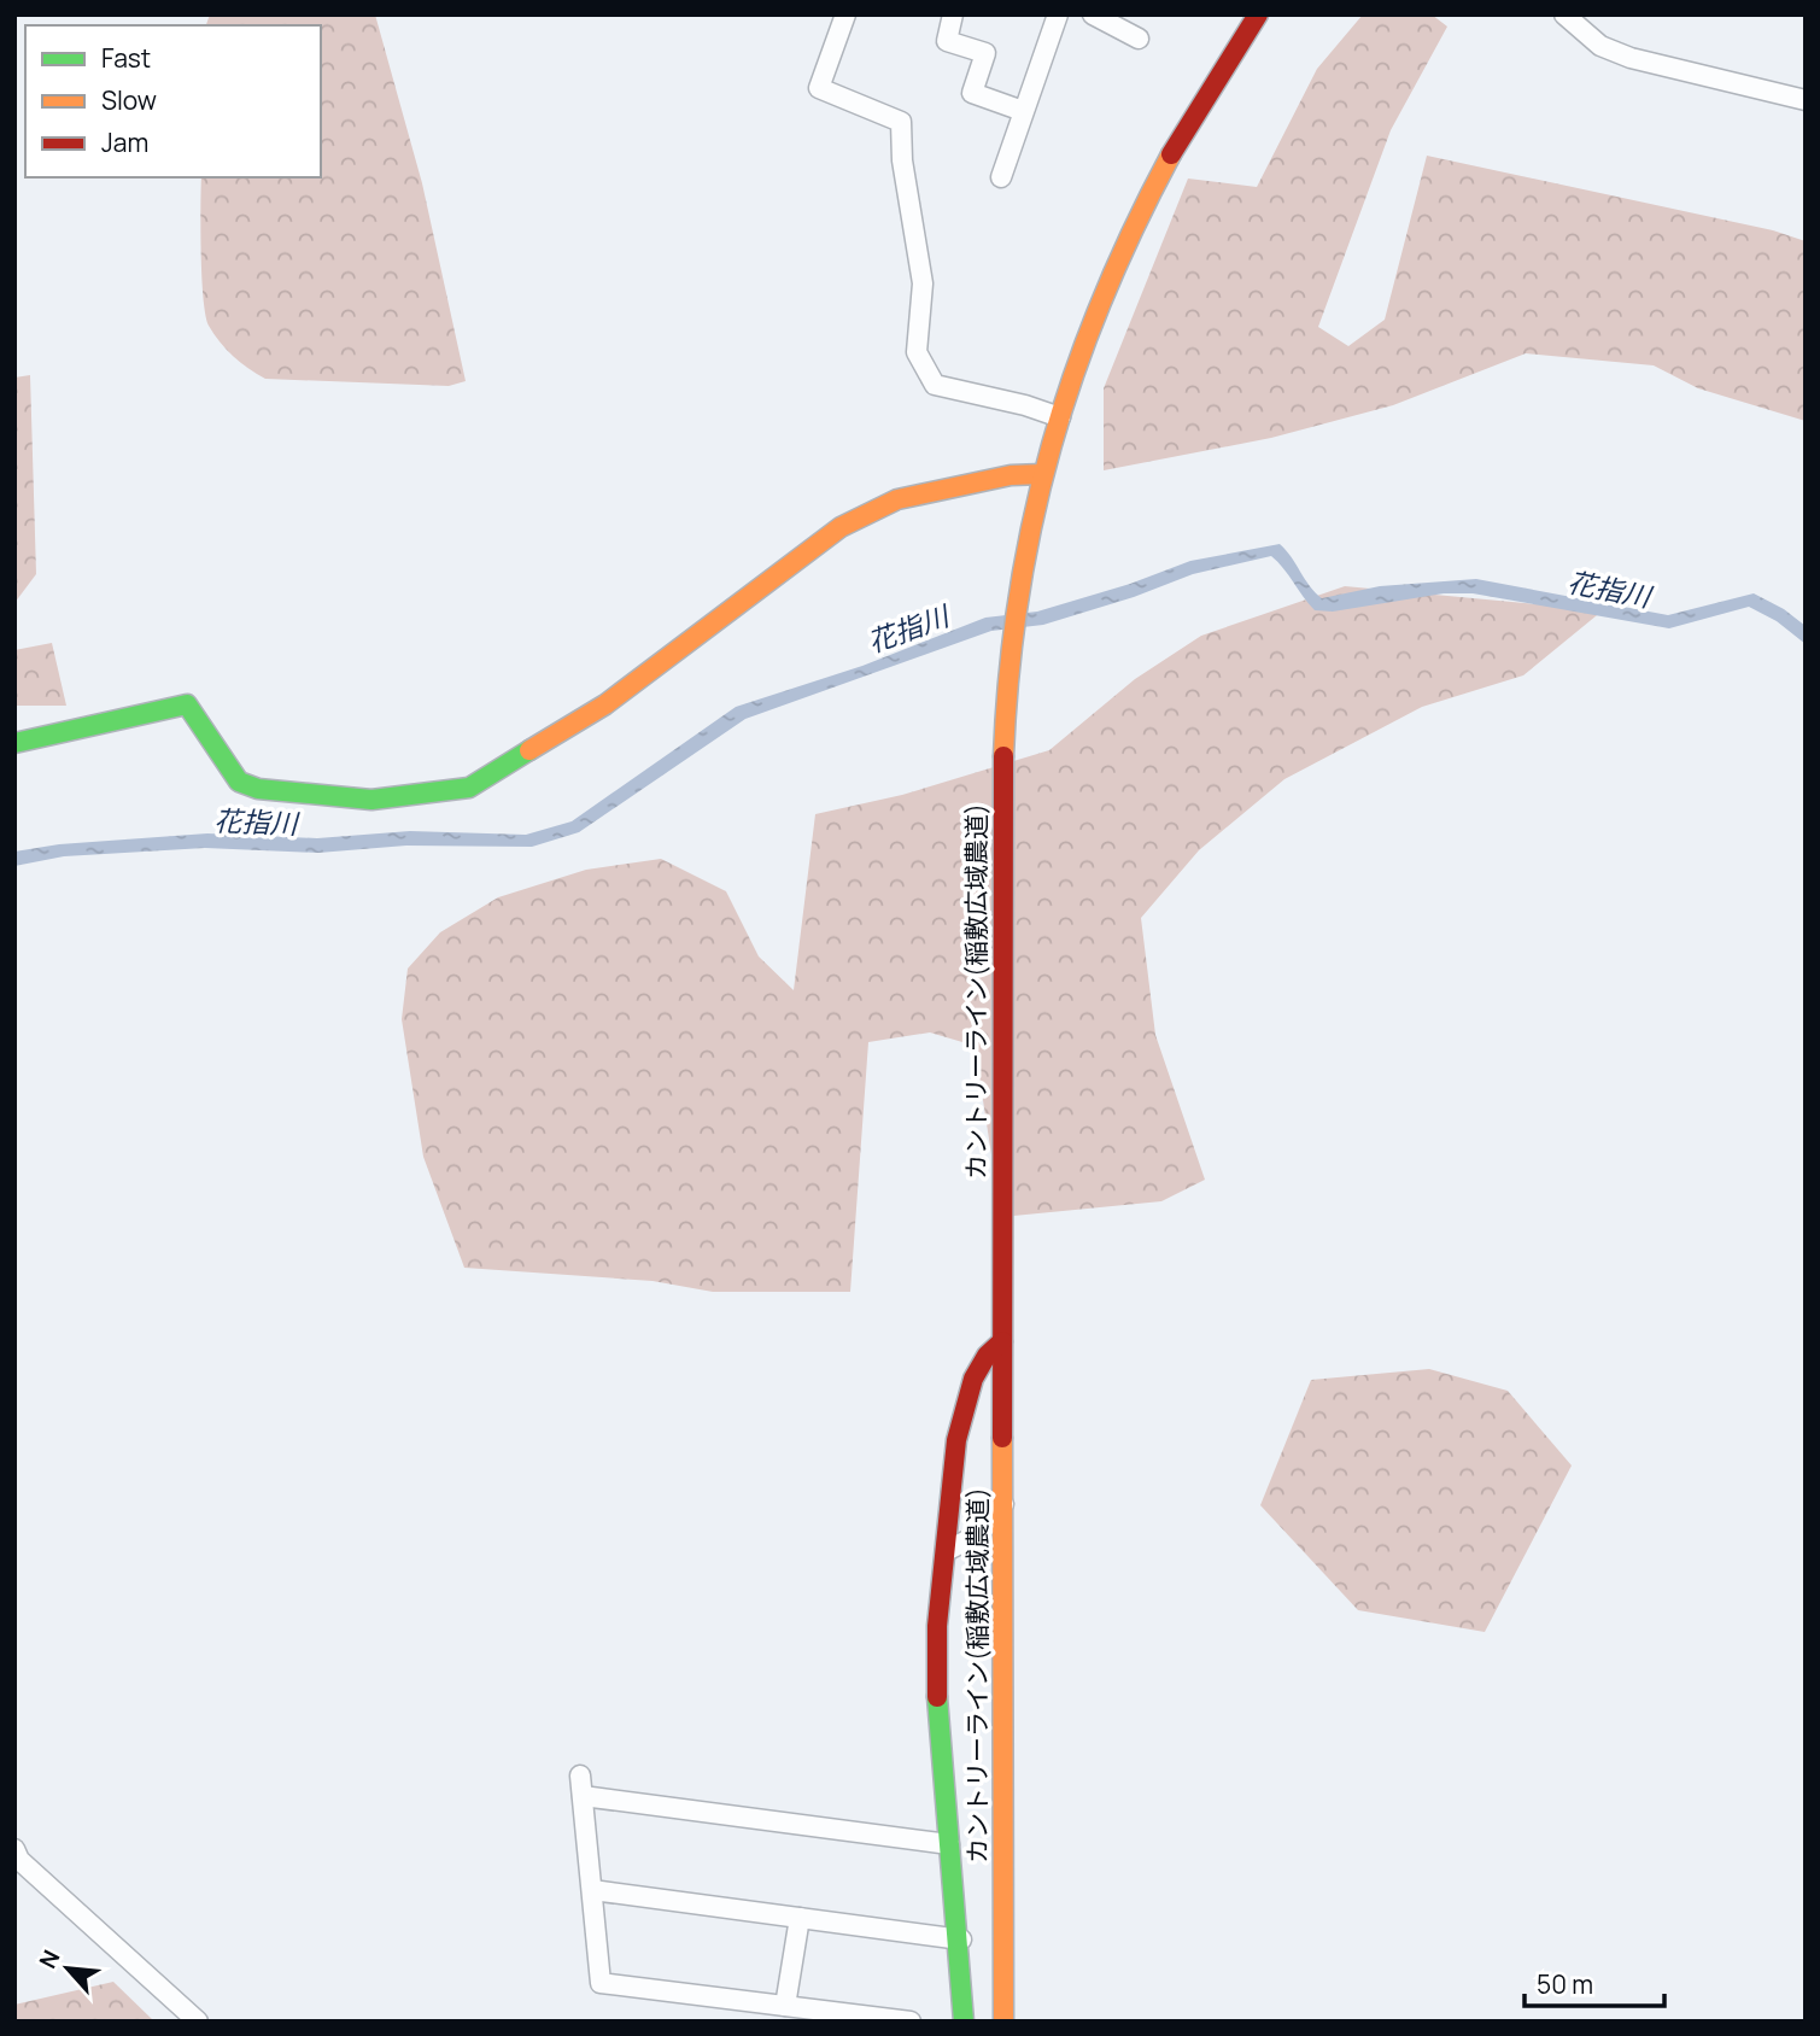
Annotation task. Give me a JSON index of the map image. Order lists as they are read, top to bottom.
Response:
{
  "streets": {
    "street": ["カントリーライン(稲敷広域農道)"]
  },
  "water": ["花指川"],
  "legend": ["Fast", "Slow", "Jam"],
  "scale_bar": "50 m",
  "north": "top left"
}
